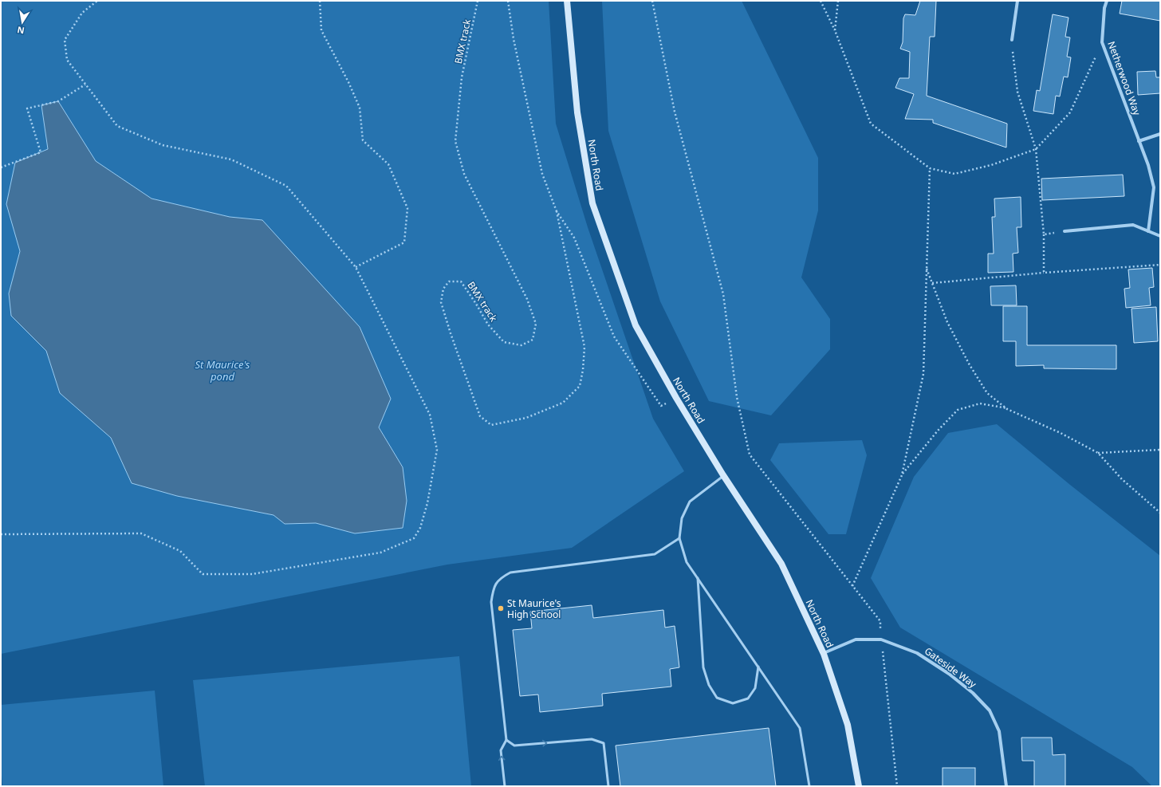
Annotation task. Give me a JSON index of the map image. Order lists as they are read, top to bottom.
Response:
{
  "streets": {
    "main road": ["North Road"],
    "street": ["Netherwood Way", "Gateside Way"],
    "path": ["BMX track"]
  },
  "crossings": [
    ["North Road", "Gateside Way"]
  ],
  "water": ["St Maurice's pond"],
  "places": ["St Maurice's High School"],
  "north": "bottom"
}
